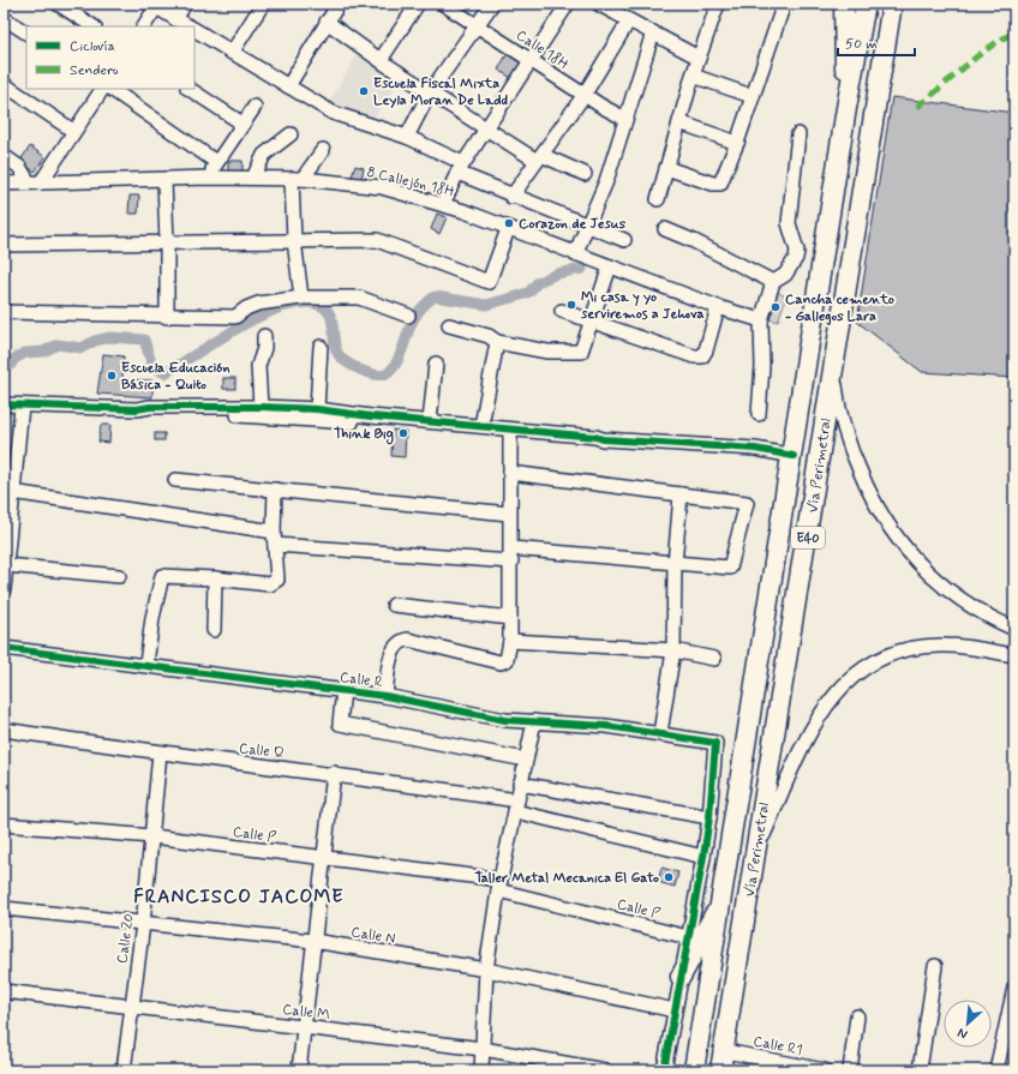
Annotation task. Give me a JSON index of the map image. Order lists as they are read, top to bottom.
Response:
{
  "streets": {
    "highway": ["Vía Perimetral", "E40"],
    "street": [
      "Calle 18H",
      "8 Callejón 18H",
      "Calle R",
      "Calle Q",
      "Calle P",
      "Calle N",
      "Calle 20",
      "Calle M",
      "Calle R1"
    ]
  },
  "crossings": [
    ["Vía Perimetral", "Calle R1"],
    ["Calle Q", "Calle 20"],
    ["Calle P", "Calle 20"],
    ["Calle N", "Calle 20"],
    ["Calle 20", "Calle M"]
  ],
  "districts": ["FRANCISCO JACOME"],
  "places": [
    "Escuela Fiscal Mixta Leyla Moran De Ladd",
    "Corazon de Jesus",
    "Mi casa y yo serviremos a Jehova",
    "Cancha cemento - Gallegos Lara",
    "Escuela Educación Básica - Quito",
    "Think Big",
    "Taller Metal Mecanica El Gato"
  ],
  "legend": ["Ciclovía", "Sendero"],
  "scale_bar": "50 m",
  "north": "bottom left"
}
